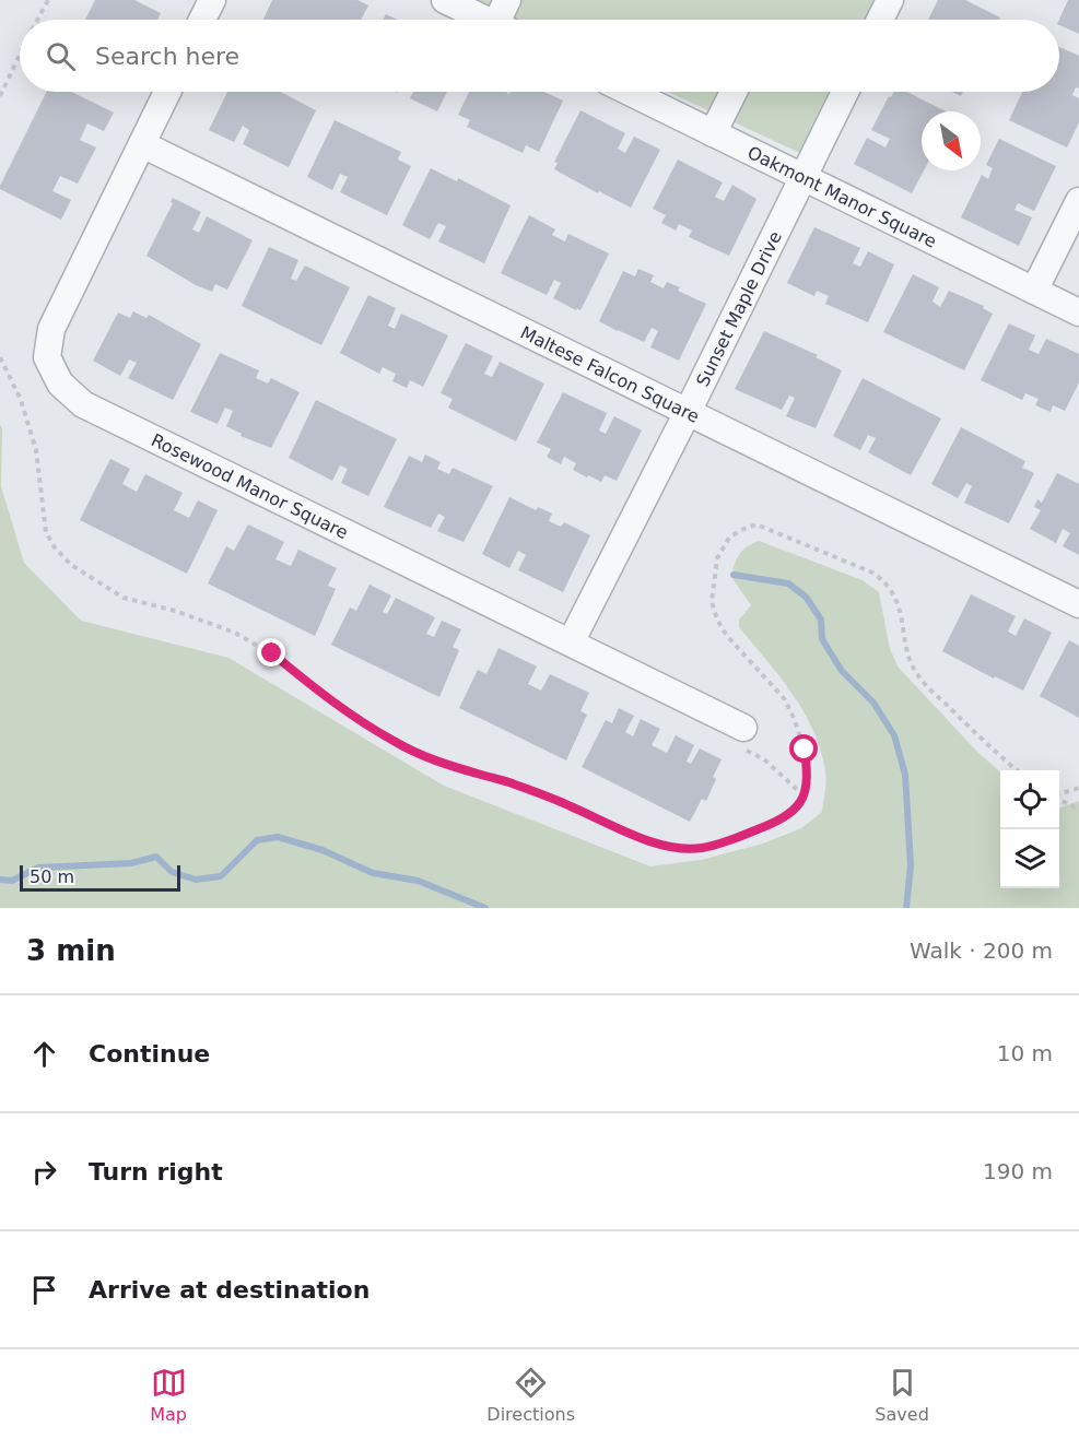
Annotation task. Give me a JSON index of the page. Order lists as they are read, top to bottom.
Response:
{
  "streets": {
    "street": [
      "Oakmont Manor Square",
      "Sunset Maple Drive",
      "Maltese Falcon Square",
      "Rosewood Manor Square"
    ]
  },
  "crossings": [
    ["Oakmont Manor Square", "Sunset Maple Drive"],
    ["Sunset Maple Drive", "Maltese Falcon Square"],
    ["Sunset Maple Drive", "Rosewood Manor Square"],
    ["Maltese Falcon Square", "Rosewood Manor Square"]
  ],
  "scale_bar": "50 m",
  "north": "bottom right",
  "page": {
    "search": "Search here",
    "scale": "50 m",
    "heading": ["3 min", "Walk · 200 m"],
    "list": [
      ["Continue", "10 m"],
      ["Turn right", "190 m"],
      "Arrive at destination"
    ],
    "nav": ["Map", "Directions", "Saved"]
  }
}
